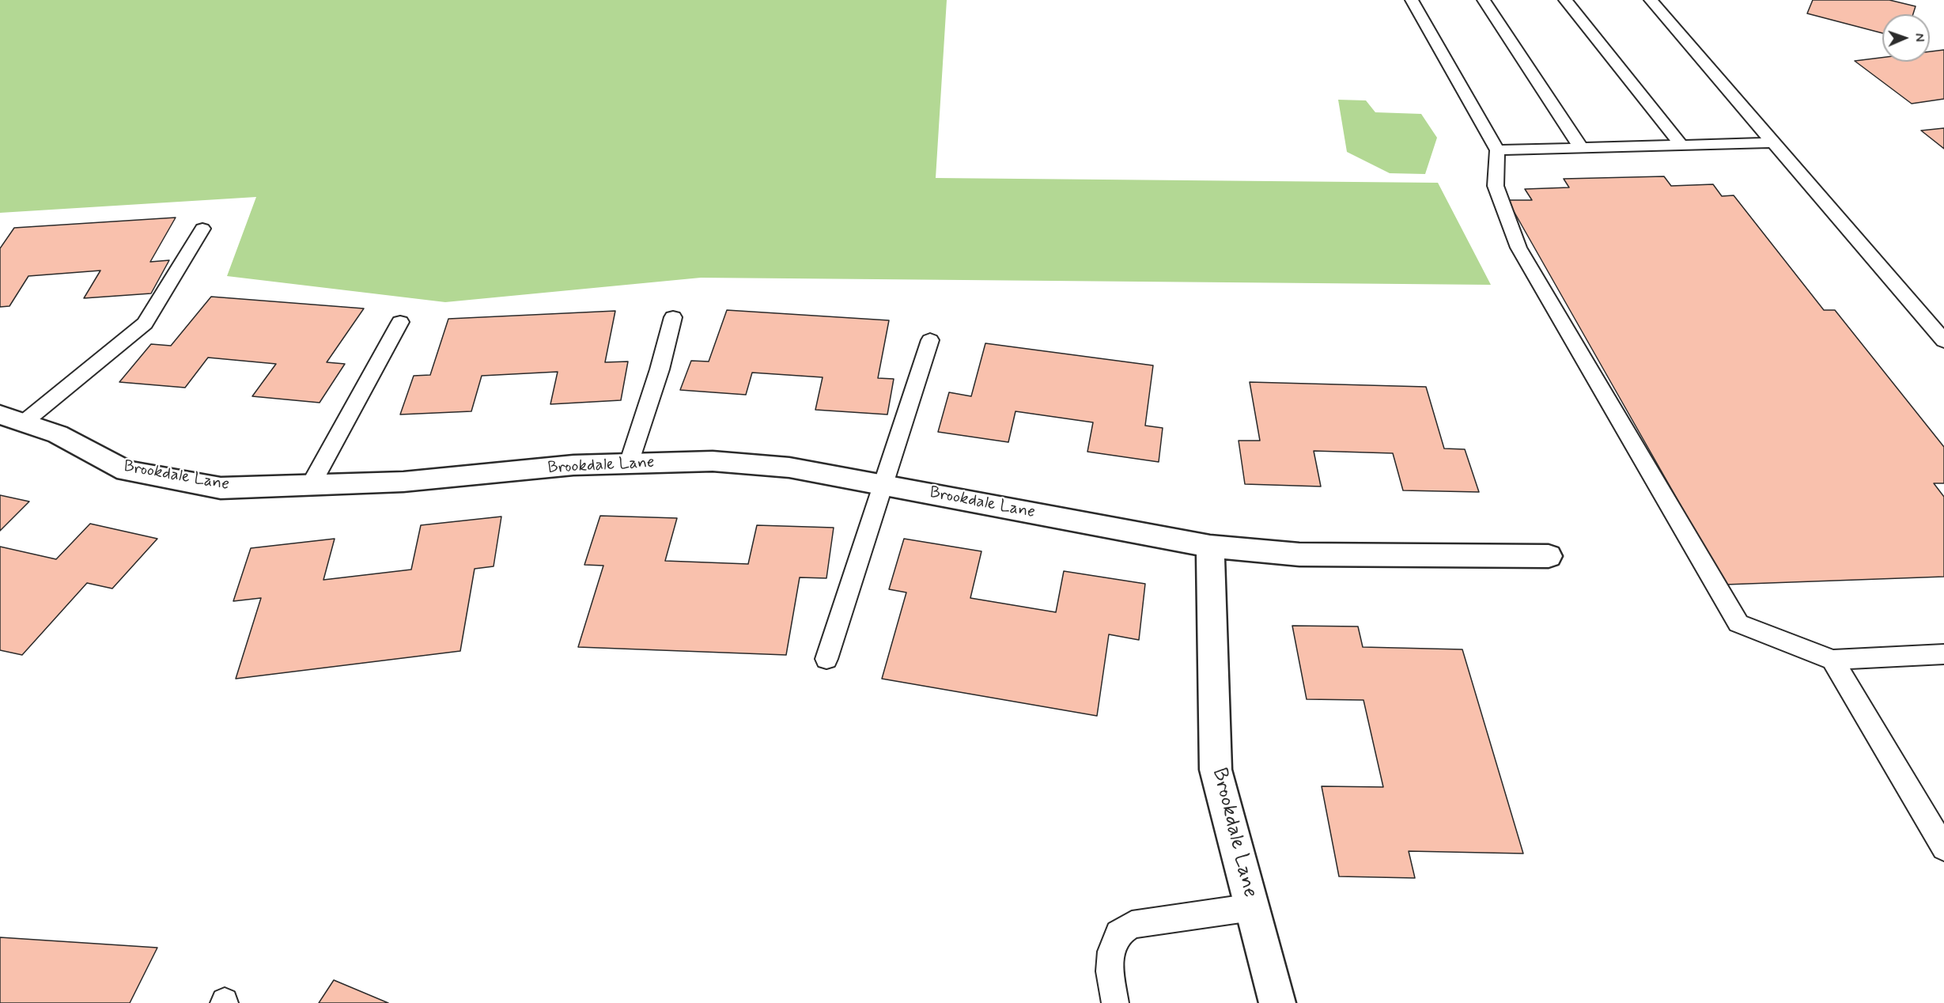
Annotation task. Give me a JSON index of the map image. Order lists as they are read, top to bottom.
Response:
{
  "streets": {
    "street": ["Brookdale Lane"]
  },
  "north": "right"
}
